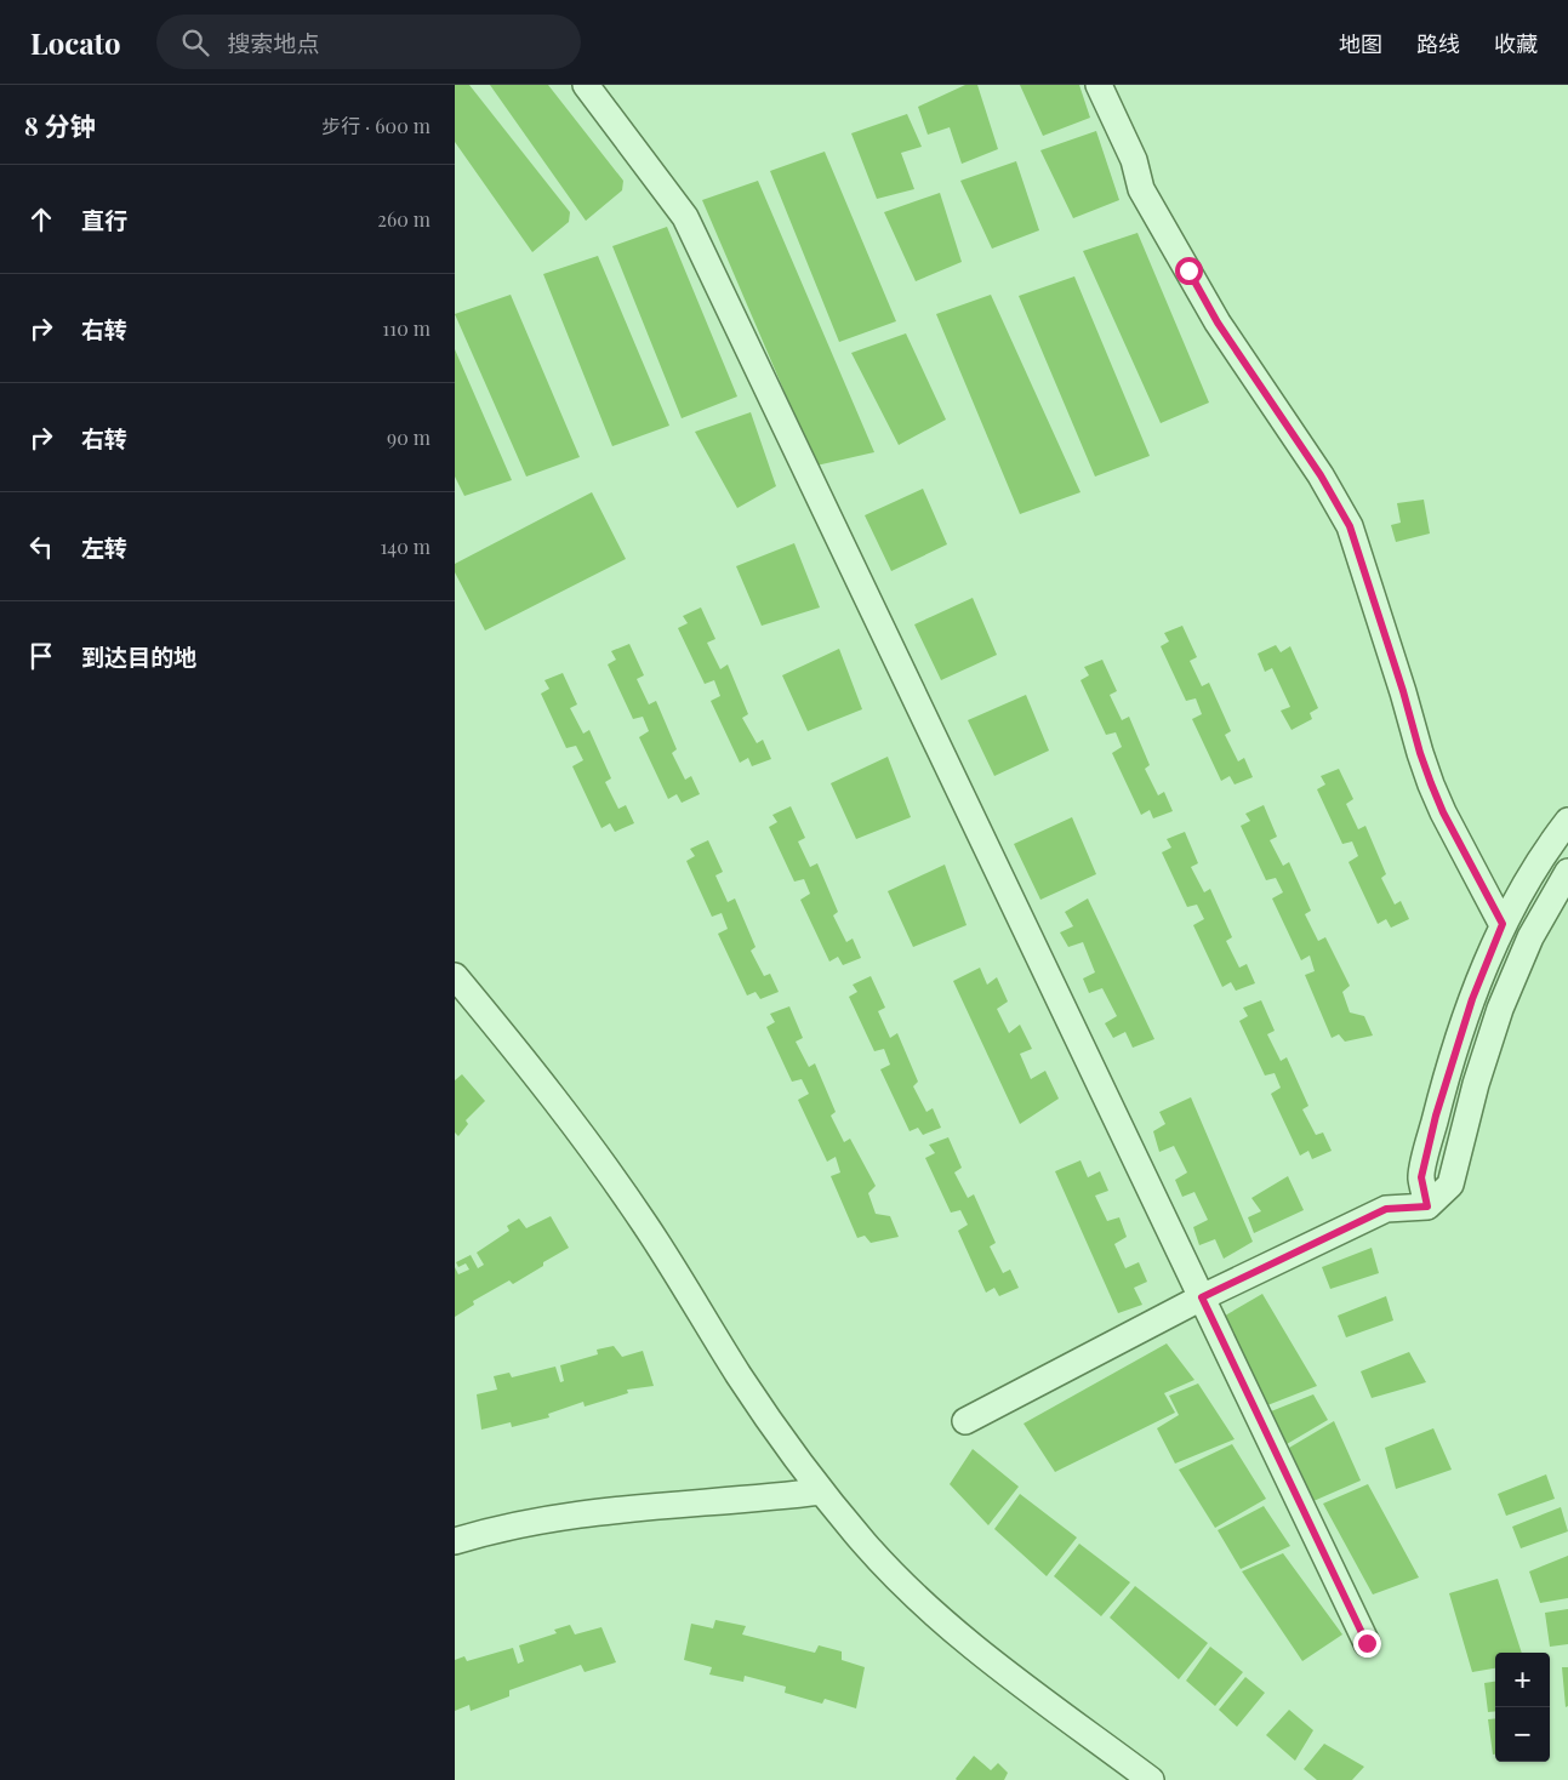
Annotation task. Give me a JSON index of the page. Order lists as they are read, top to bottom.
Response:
{
  "page": {
    "header": "Locato",
    "search": "搜索地点",
    "nav": ["地图", "路线", "收藏"],
    "heading": ["8 分钟", "步行 · 600 m"],
    "list": [
      ["直行", "260 m"],
      ["右转", "110 m"],
      ["右转", "90 m"],
      ["左转", "140 m"],
      "到达目的地"
    ],
    "map_buttons": ["+", "−"]
  }
}
